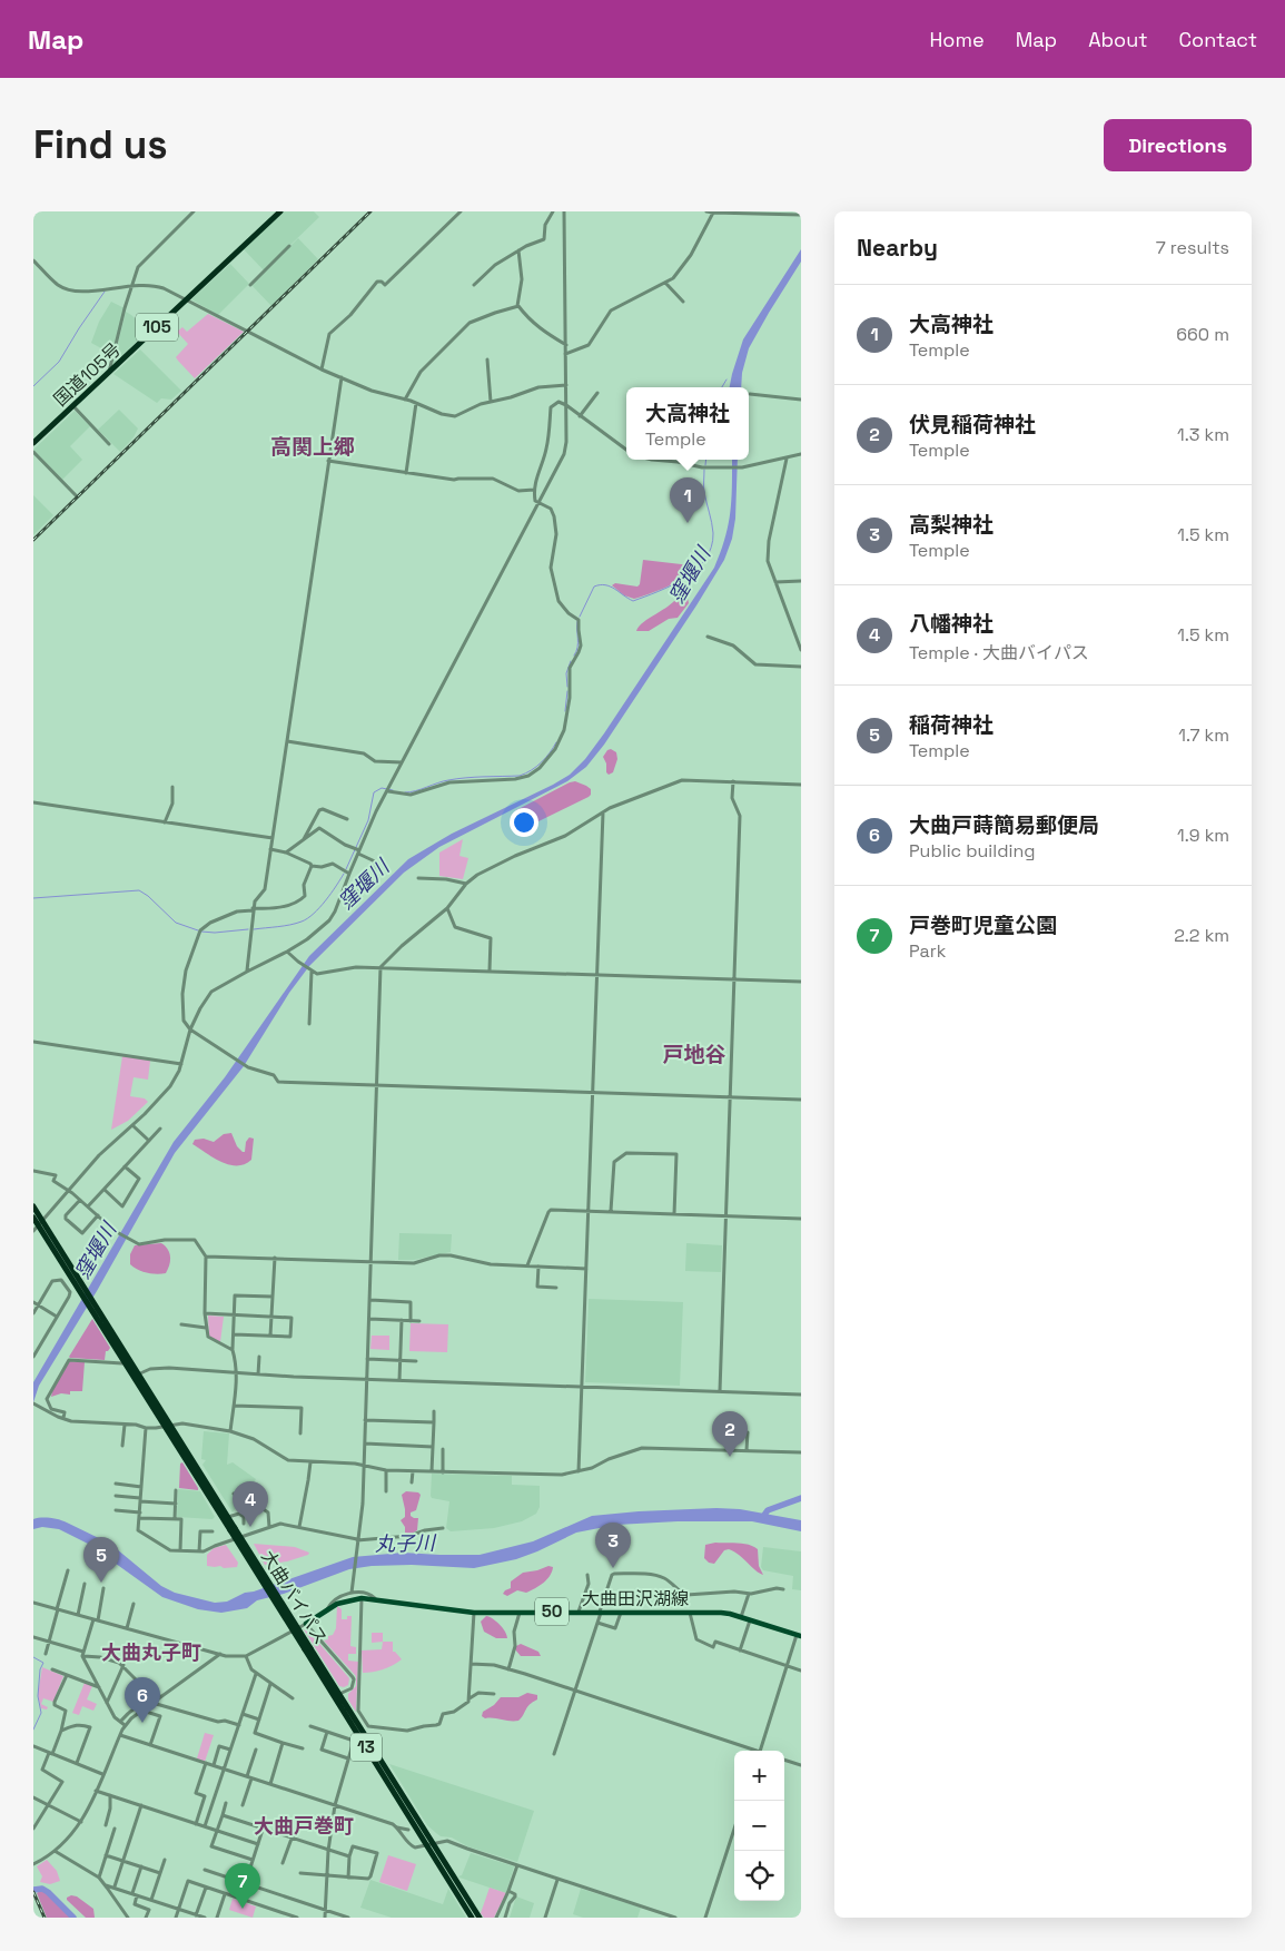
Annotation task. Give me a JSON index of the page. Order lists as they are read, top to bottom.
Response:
{
  "streets": {
    "highway": [
      "105",
      "国道105号",
      "大曲バイパス",
      "13"
    ],
    "main road": ["大曲田沢湖線", "50"]
  },
  "districts": [
    "高関上郷",
    "戸地谷",
    "大曲丸子町",
    "大曲戸巻町"
  ],
  "water": ["窪堰川", "丸子川"],
  "page": {
    "header": "Map",
    "nav": [
      "Home",
      "Map",
      "About",
      "Contact"
    ],
    "buttons": "Directions",
    "title": "Find us",
    "heading": ["Nearby", "7 results"],
    "list": [
      {
        "mark": "1",
        "name": "大高神社",
        "note": "Temple",
        "value": "660 m"
      },
      {
        "mark": "2",
        "name": "伏見稲荷神社",
        "note": "Temple",
        "value": "1.3 km"
      },
      {
        "mark": "3",
        "name": "高梨神社",
        "note": "Temple",
        "value": "1.5 km"
      },
      {
        "mark": "4",
        "name": "八幡神社",
        "note": "Temple · 大曲バイパス",
        "value": "1.5 km"
      },
      {
        "mark": "5",
        "name": "稲荷神社",
        "note": "Temple",
        "value": "1.7 km"
      },
      {
        "mark": "6",
        "name": "大曲戸蒔簡易郵便局",
        "note": "Public building",
        "value": "1.9 km"
      },
      {
        "mark": "7",
        "name": "戸巻町児童公園",
        "note": "Park",
        "value": "2.2 km"
      }
    ],
    "popup": ["大高神社", "Temple"],
    "pins": [
      "1",
      "2",
      "4",
      "3",
      "5",
      "6",
      "7"
    ],
    "map_buttons": ["+", "−"]
  }
}
